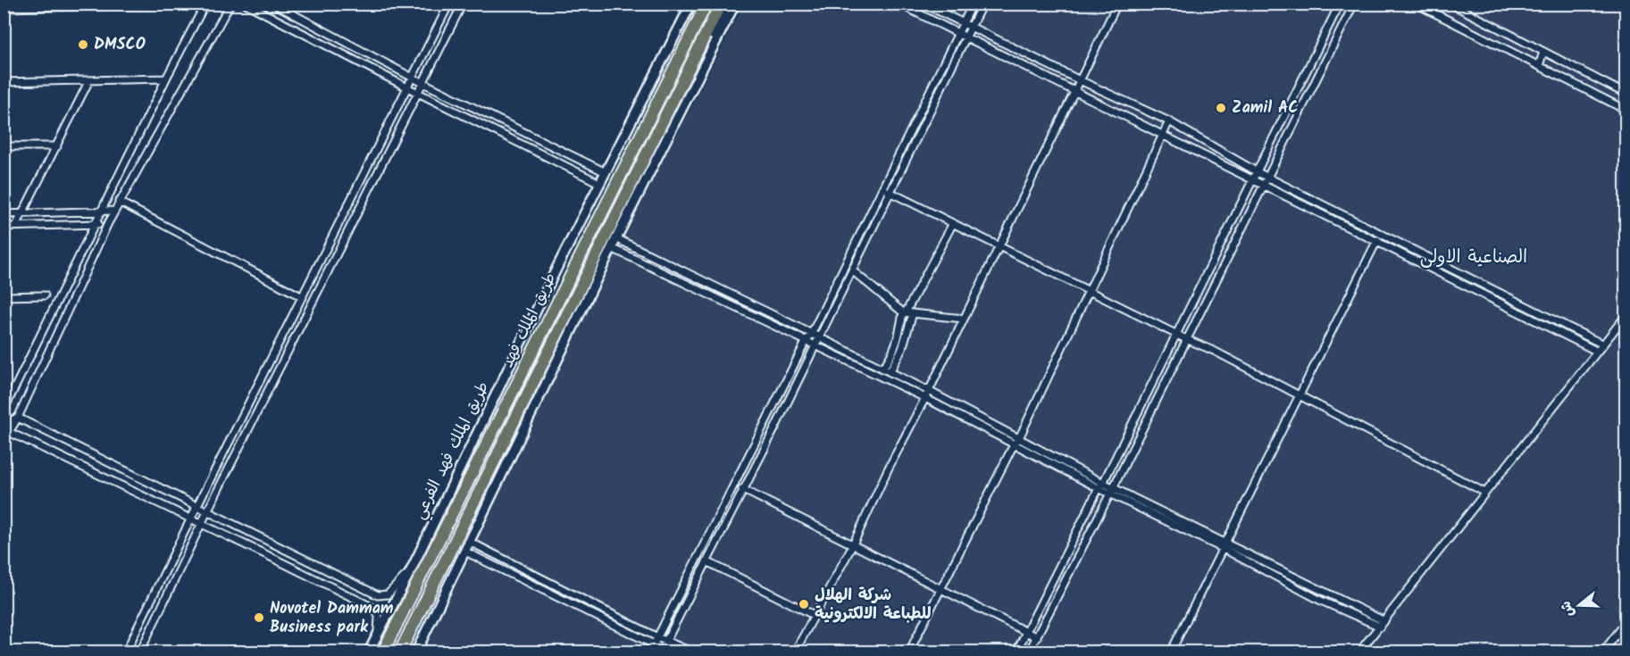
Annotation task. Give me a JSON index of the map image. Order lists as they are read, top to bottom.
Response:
{
  "streets": {
    "highway": ["طريق الملك فهد"],
    "main road": ["طريق الملك فهد الفرعي"]
  },
  "districts": ["الصناعية الاولى"],
  "places": [
    "DMSCO",
    "Zamil AC",
    "شركة الهلال للطباعة الالكترونية",
    "Novotel Dammam Business park"
  ],
  "north": "left"
}
